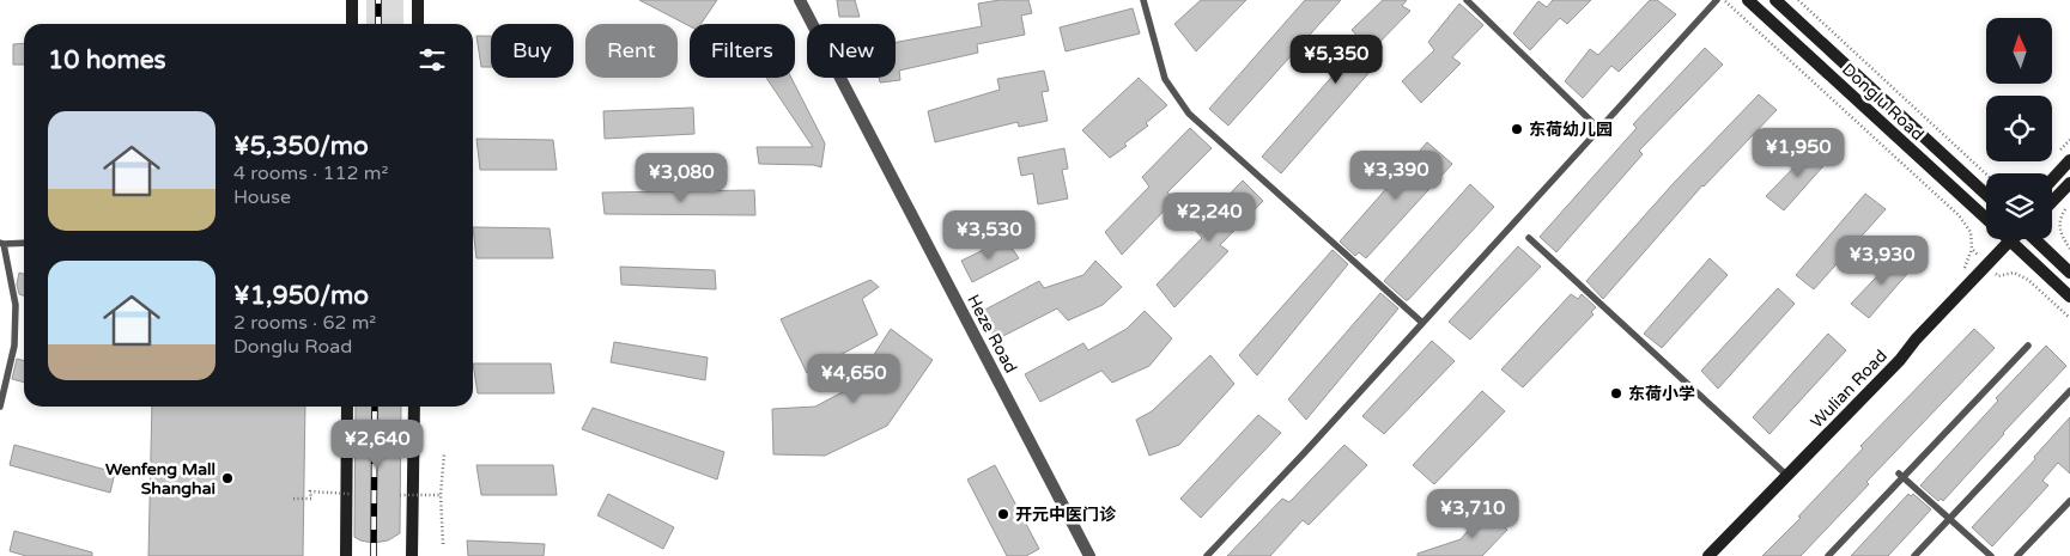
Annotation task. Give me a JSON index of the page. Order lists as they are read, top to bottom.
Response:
{
  "streets": {
    "main road": ["Donglu Road", "Wulian Road"],
    "street": ["Heze Road"]
  },
  "places": [
    "东荷幼儿园",
    "东荷小学",
    "Wenfeng Mall Shanghai",
    "开元中医门诊"
  ],
  "north": "top",
  "page": {
    "chip": [
      "Buy",
      "Rent",
      "Filters",
      "New"
    ],
    "heading": "10 homes",
    "price": [
      "¥5,350",
      "¥1,950",
      "¥3,390",
      "¥3,080",
      "¥2,240",
      "¥3,530",
      "¥3,930",
      "¥4,650",
      "¥2,640",
      "¥3,710"
    ],
    "list": [
      {
        "name": "¥5,350/mo",
        "note": "4 rooms · 112 m² · House"
      },
      {
        "name": "¥1,950/mo",
        "note": "2 rooms · 62 m² · Donglu Road"
      }
    ]
  }
}
